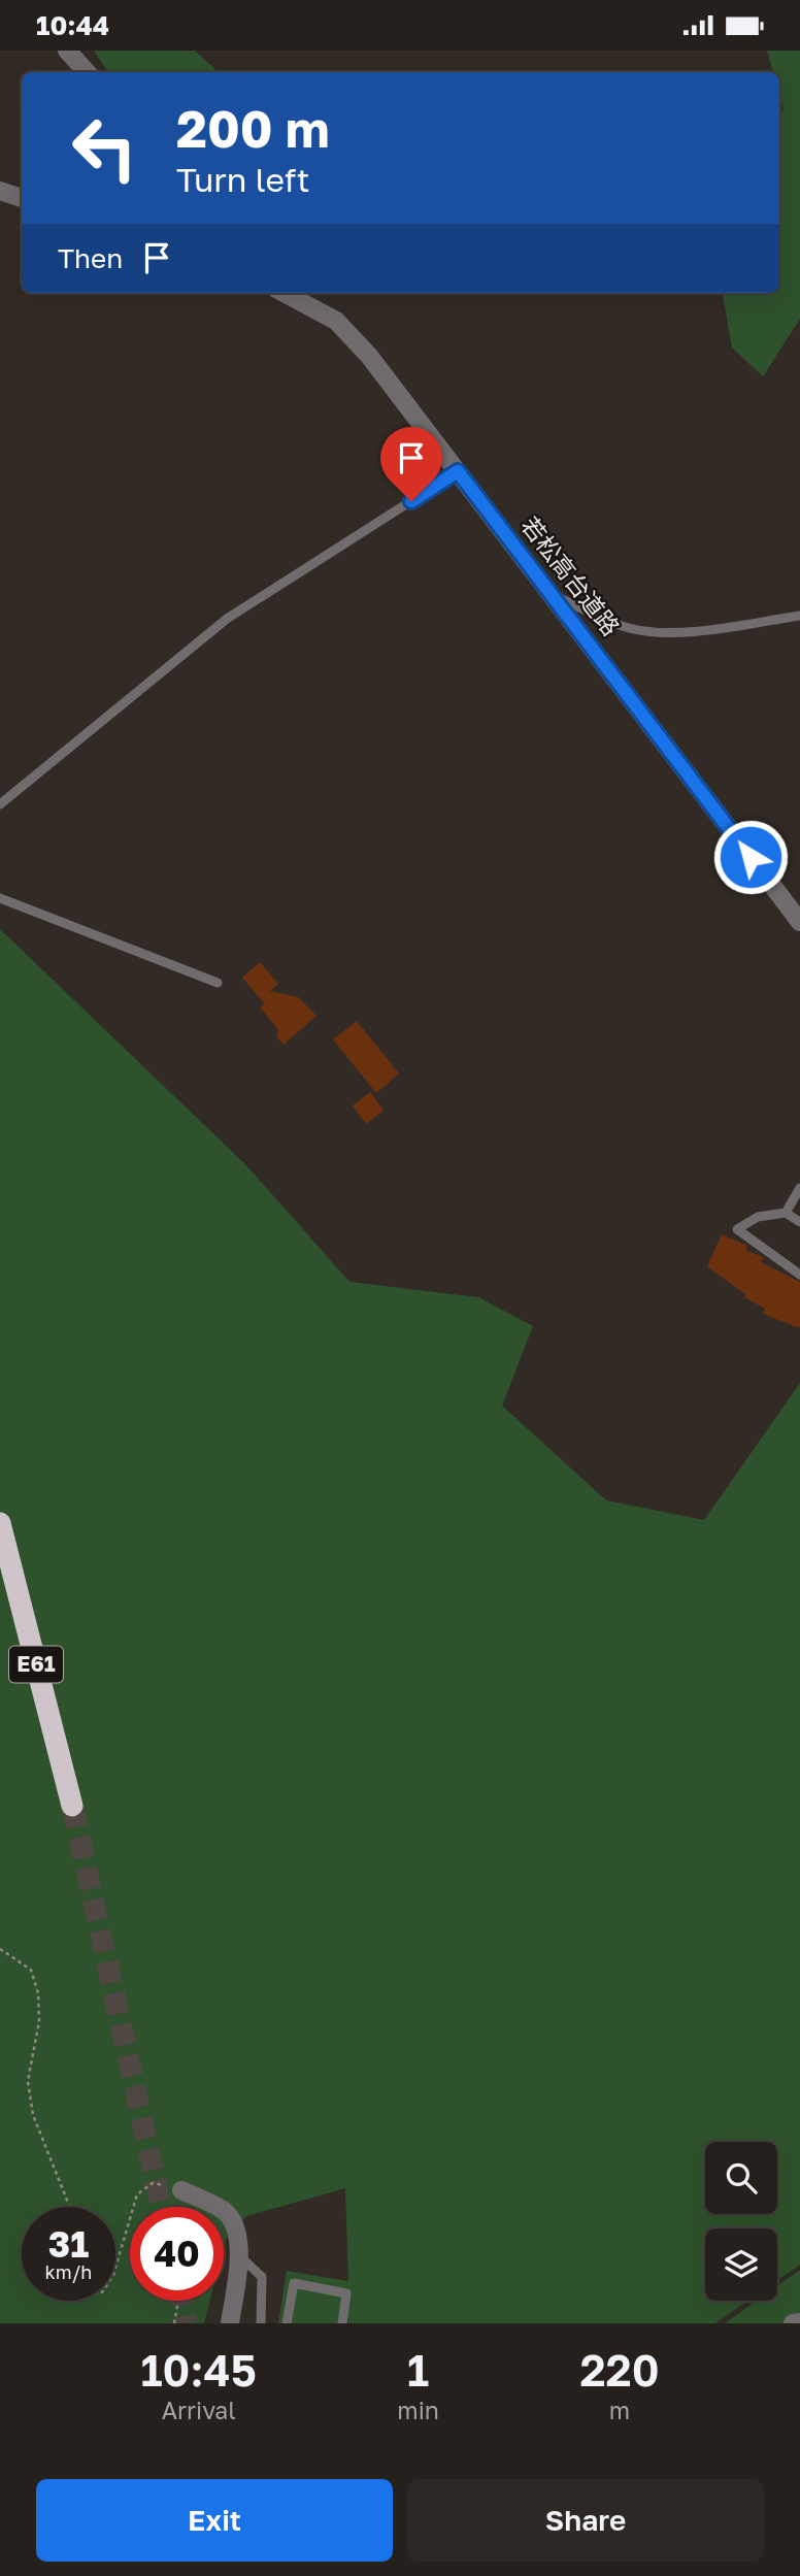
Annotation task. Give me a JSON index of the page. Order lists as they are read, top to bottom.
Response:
{
  "streets": {
    "highway": ["E61"],
    "street": ["若松高台道路"]
  },
  "page": {
    "status": "10:44",
    "turn": ["200 m", "Turn left"],
    "then": "Then",
    "speed": "31 km/h",
    "limit": "40",
    "eta": [
      "10:45",
      "Arrival",
      "1",
      "min",
      "220",
      "m"
    ],
    "buttons": ["Exit", "Share"]
  }
}
